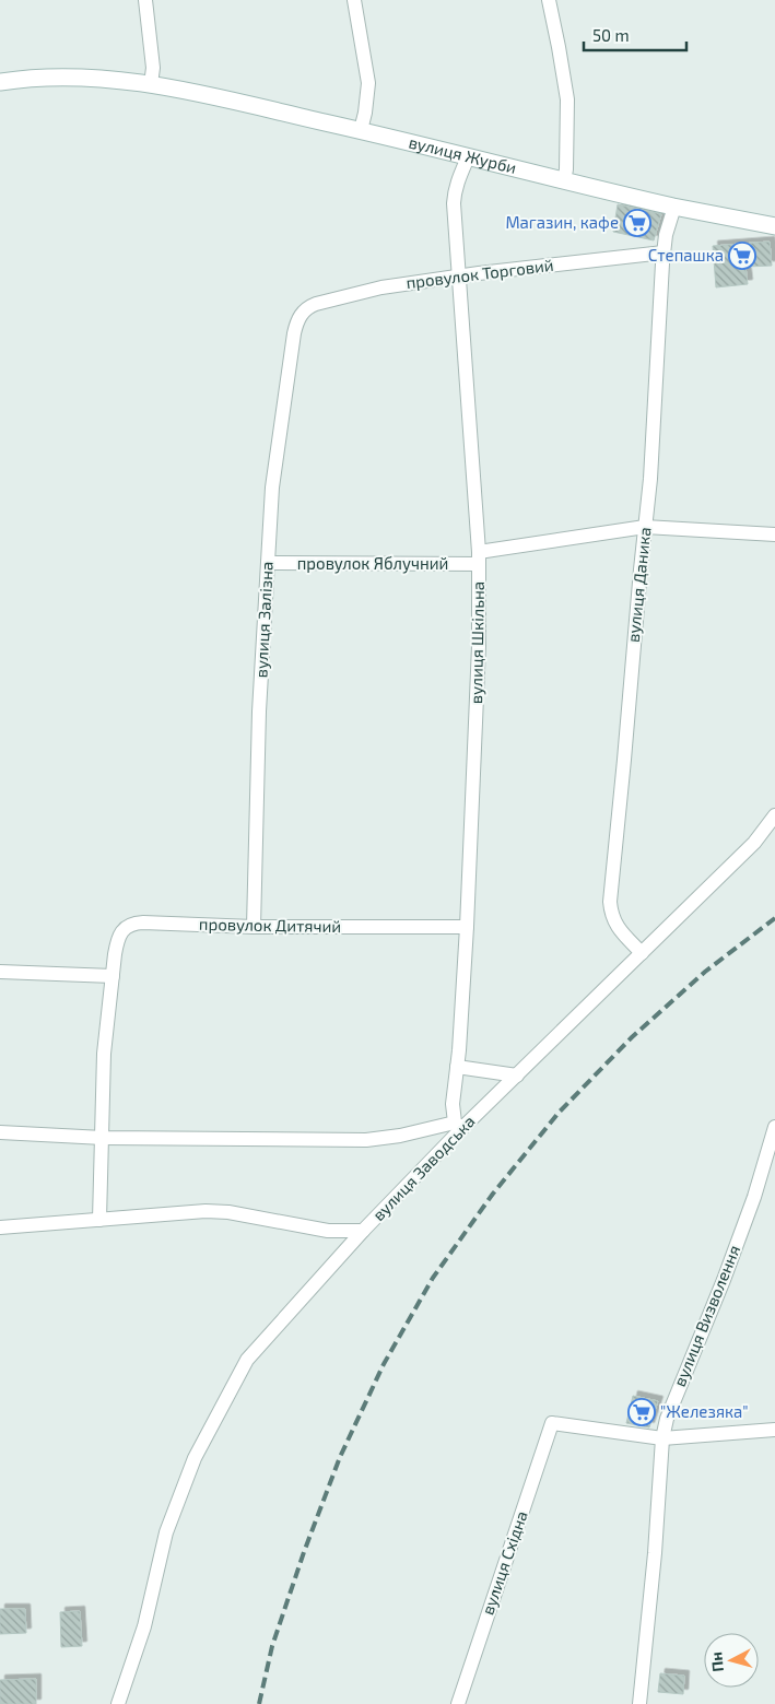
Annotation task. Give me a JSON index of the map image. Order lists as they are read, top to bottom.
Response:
{
  "streets": {
    "street": [
      "вулиця Журби",
      "провулок Торговий",
      "провулок Яблучний",
      "вулиця Даника",
      "вулиця Залізна",
      "вулиця Шкільна",
      "провулок Дитячий",
      "вулиця Заводська",
      "вулиця Визволення",
      "вулиця Східна"
    ]
  },
  "crossings": [
    ["вулиця Журби", "вулиця Даника"],
    ["вулиця Журби", "вулиця Шкільна"],
    ["провулок Торговий", "вулиця Даника"],
    ["провулок Торговий", "вулиця Залізна"],
    ["провулок Торговий", "вулиця Шкільна"],
    ["провулок Яблучний", "вулиця Даника"],
    ["провулок Яблучний", "вулиця Залізна"],
    ["провулок Яблучний", "вулиця Шкільна"],
    ["вулиця Даника", "вулиця Заводська"],
    ["вулиця Залізна", "провулок Дитячий"],
    ["вулиця Шкільна", "провулок Дитячий"],
    ["вулиця Шкільна", "вулиця Заводська"],
    ["вулиця Визволення", "вулиця Східна"]
  ],
  "places": {
    "supermarket": ["Магазин, кафе", "Степашка", "\"Железяка\""]
  },
  "scale_bar": "50 m",
  "north": "left"
}
